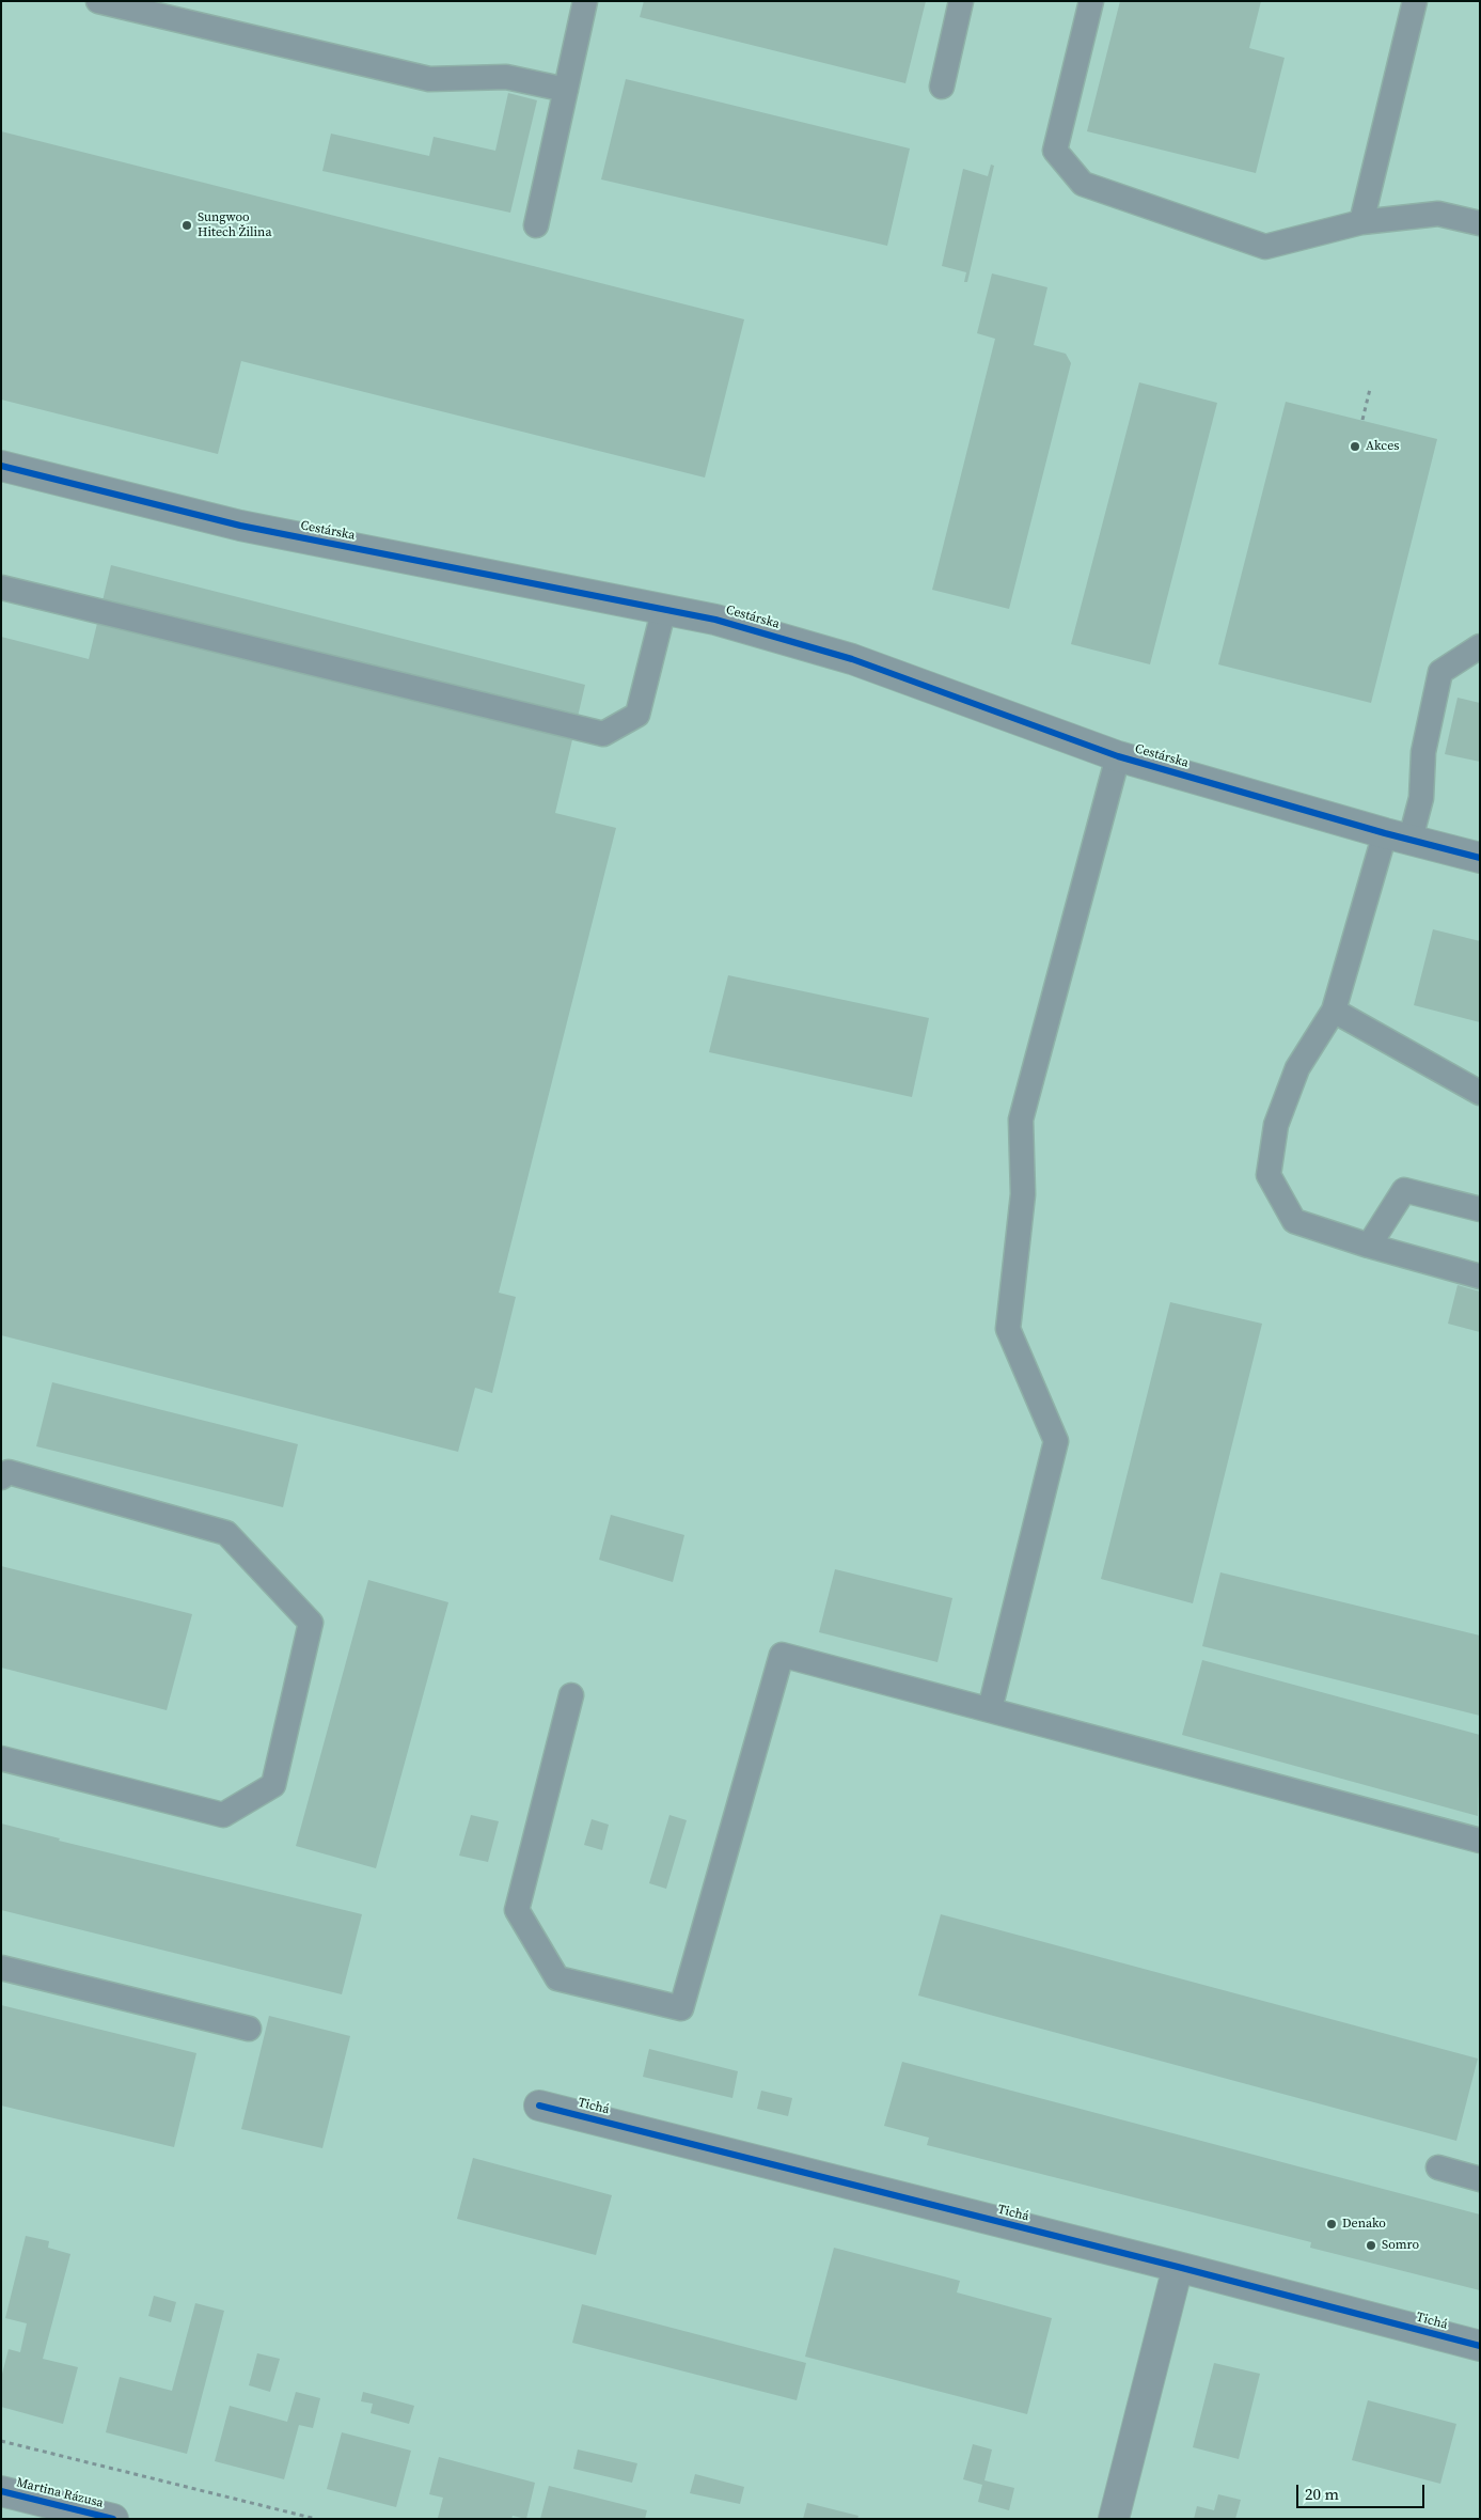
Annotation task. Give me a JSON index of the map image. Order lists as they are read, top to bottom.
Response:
{
  "streets": {
    "street": ["Cestárska", "Tichá", "Martina Rázusa"]
  },
  "places": [
    "Sungwoo Hitech Žilina",
    "Akces",
    "Denako",
    "Somro"
  ],
  "scale_bar": "20 m"
}
